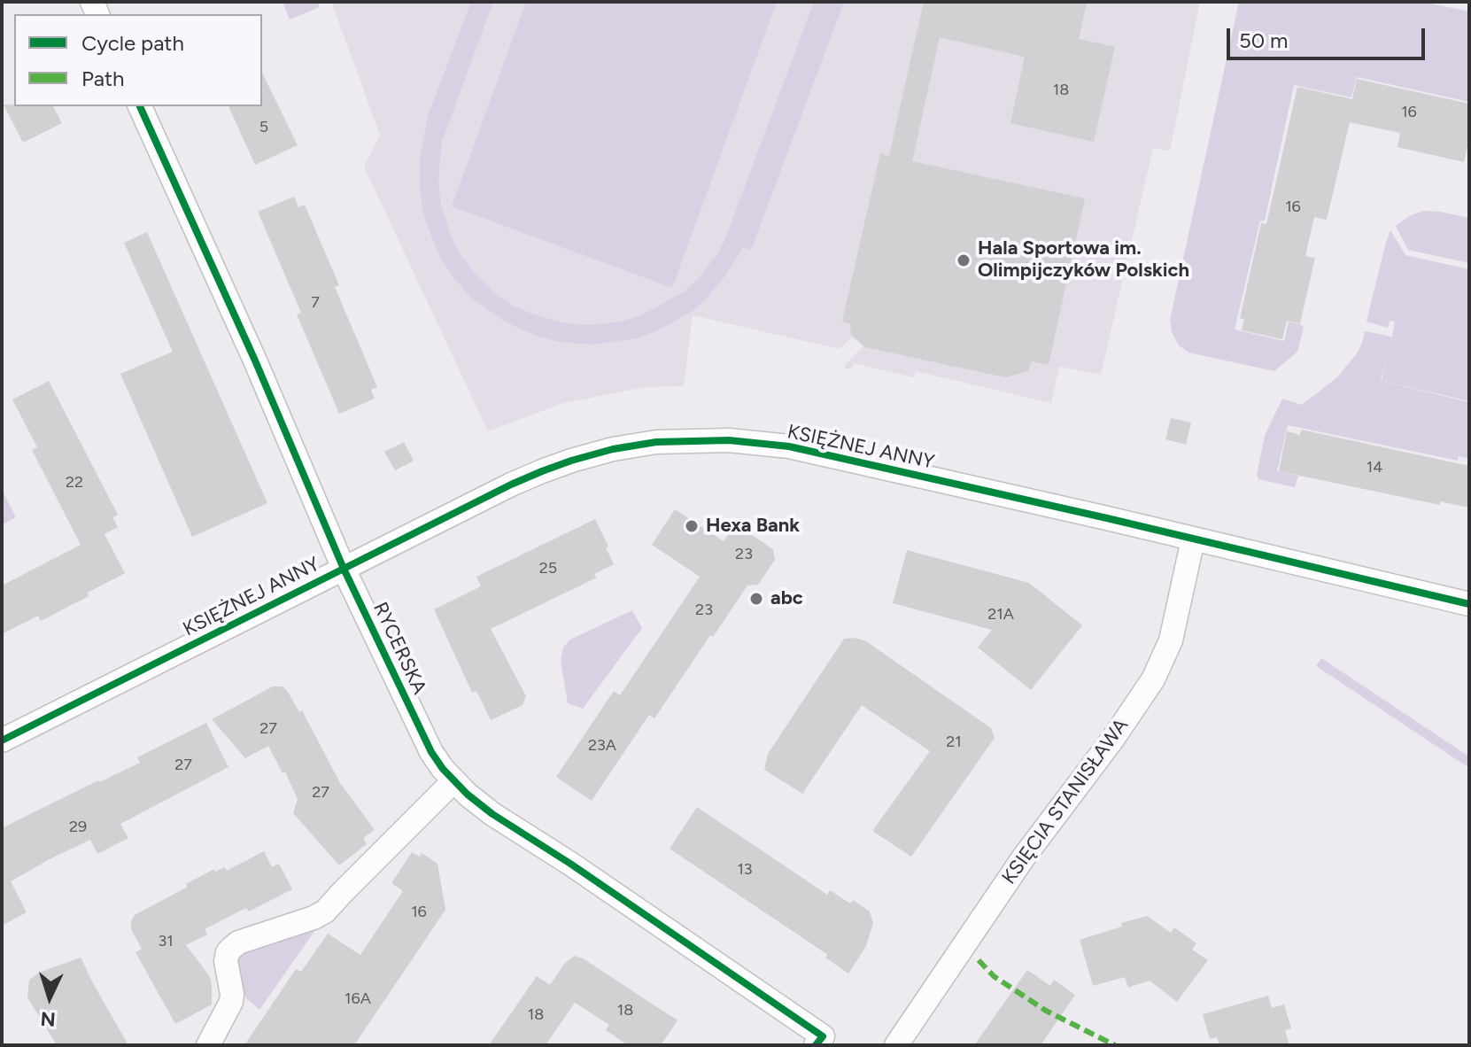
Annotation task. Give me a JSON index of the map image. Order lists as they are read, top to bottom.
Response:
{
  "streets": {
    "street": ["KSIĘŻNEJ ANNY", "RYCERSKA", "KSIĘCIA STANISŁAWA"]
  },
  "crossings": [
    ["KSIĘŻNEJ ANNY", "RYCERSKA"],
    ["KSIĘŻNEJ ANNY", "KSIĘCIA STANISŁAWA"]
  ],
  "places": ["Hala Sportowa im. Olimpijczyków Polskich", "Hexa Bank", "abc"],
  "house_numbers": [
    "18",
    "16",
    "5",
    "16",
    "7",
    "14",
    "22",
    "23",
    "25",
    "23",
    "21A",
    "27",
    "21",
    "23A",
    "27",
    "27",
    "29",
    "13",
    "16",
    "31",
    "16A",
    "18",
    "18"
  ],
  "legend": ["Cycle path", "Path"],
  "scale_bar": "50 m",
  "north": "bottom"
}
